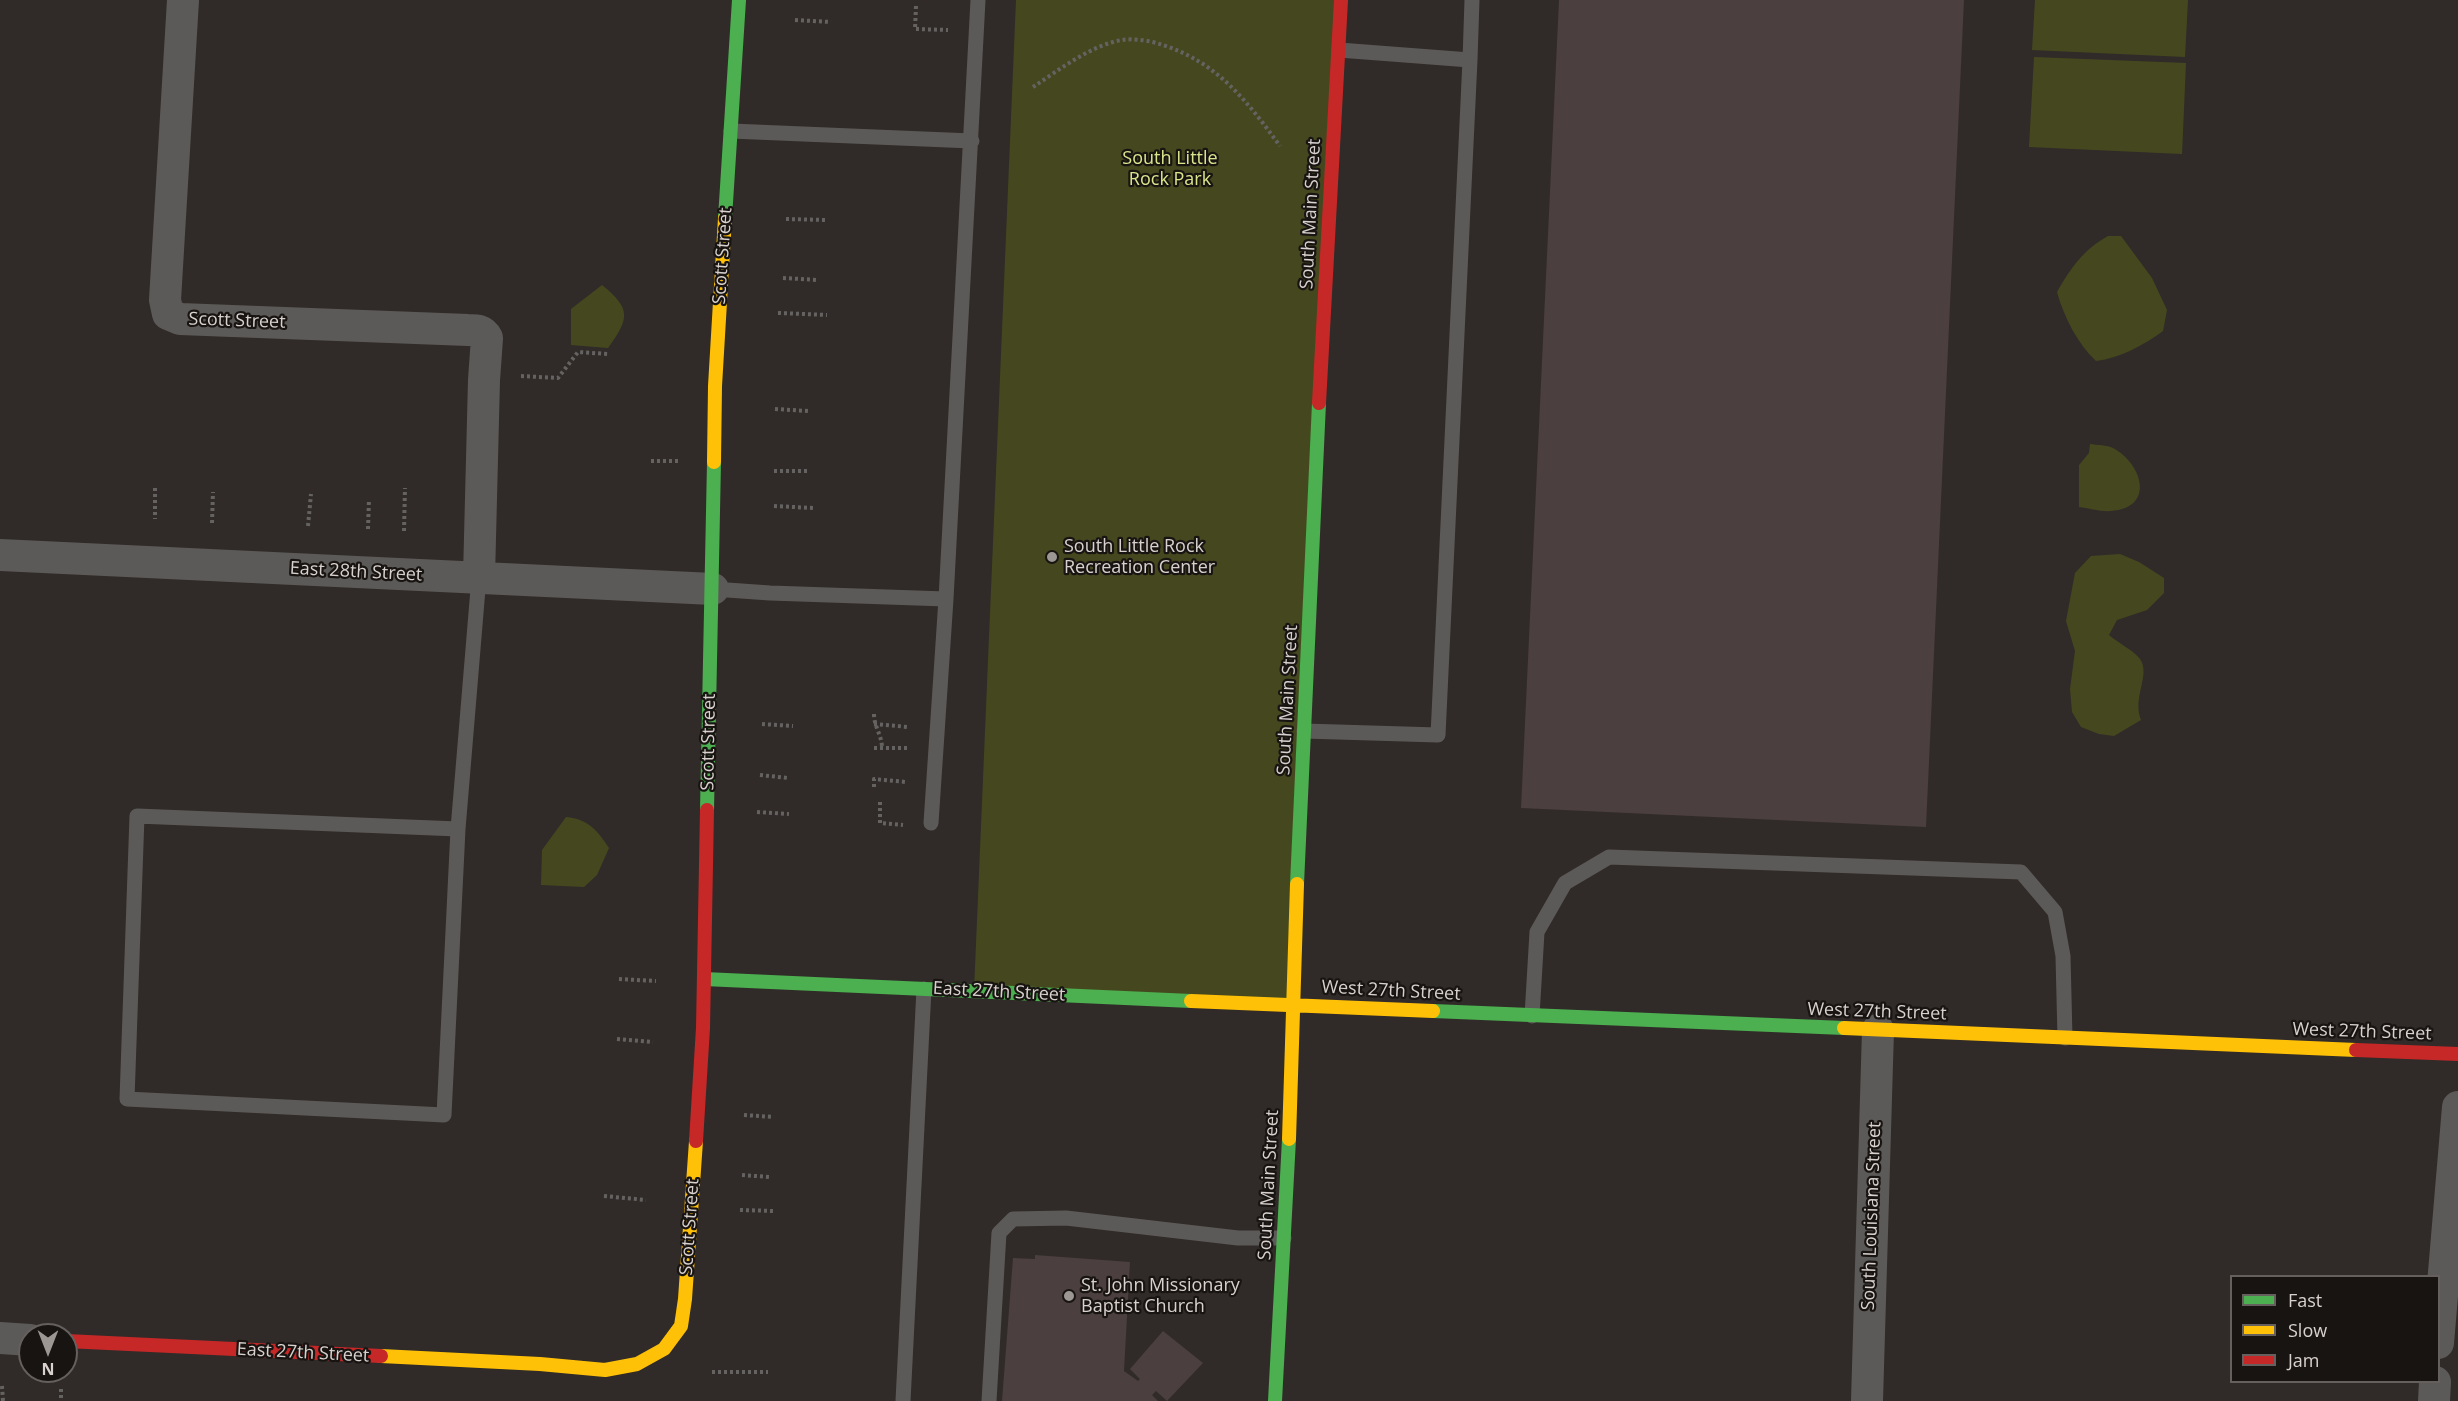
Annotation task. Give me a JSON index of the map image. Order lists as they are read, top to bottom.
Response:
{
  "streets": {
    "street": [
      "South Main Street",
      "Scott Street",
      "East 28th Street",
      "West 27th Street",
      "East 27th Street",
      "South Louisiana Street"
    ]
  },
  "crossings": [
    ["South Main Street", "West 27th Street"],
    ["South Main Street", "East 27th Street"],
    ["Scott Street", "East 28th Street"],
    ["Scott Street", "East 27th Street"],
    ["West 27th Street", "East 27th Street"],
    ["West 27th Street", "South Louisiana Street"]
  ],
  "parks": ["South Little Rock Park"],
  "places": ["South Little Rock Recreation Center", "St. John Missionary Baptist Church"],
  "legend": ["Fast", "Slow", "Jam"],
  "north": "bottom"
}
